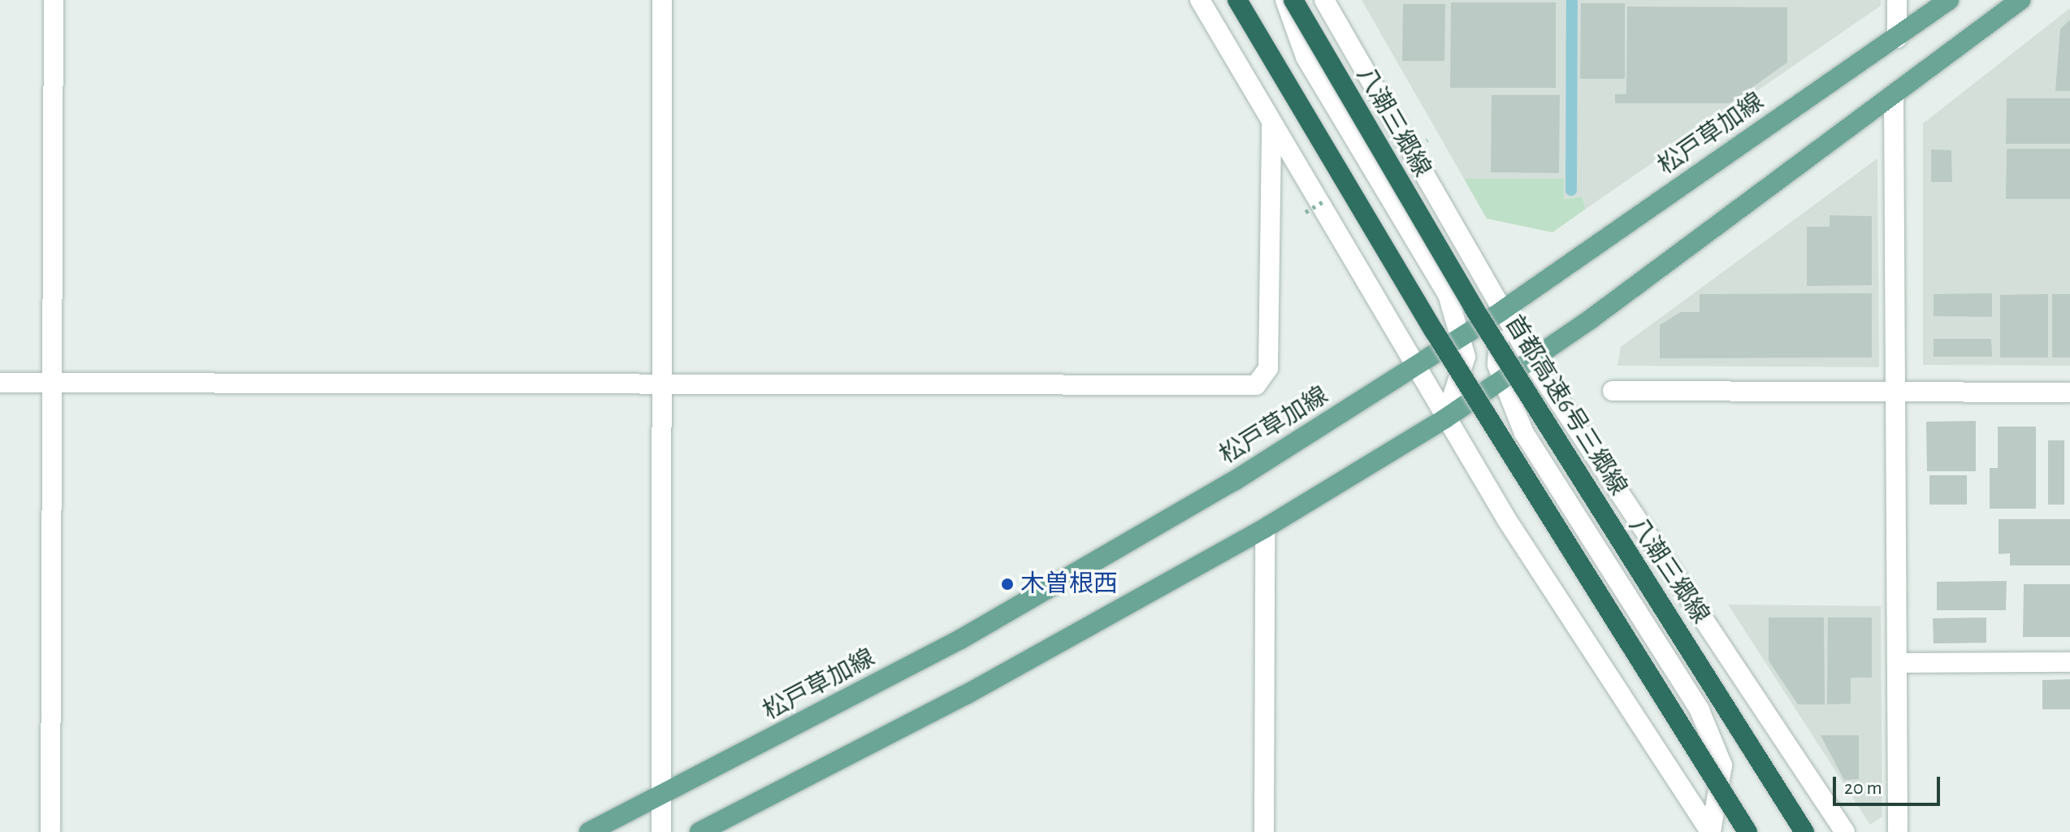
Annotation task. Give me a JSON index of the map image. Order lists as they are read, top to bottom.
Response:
{
  "streets": {
    "highway": ["首都高速6号三郷線"],
    "main road": ["松戸草加線"],
    "street": ["八潮三郷線"]
  },
  "crossings": [
    ["八潮三郷線", "松戸草加線"]
  ],
  "places": ["木曽根西"],
  "scale_bar": "20 m"
}
